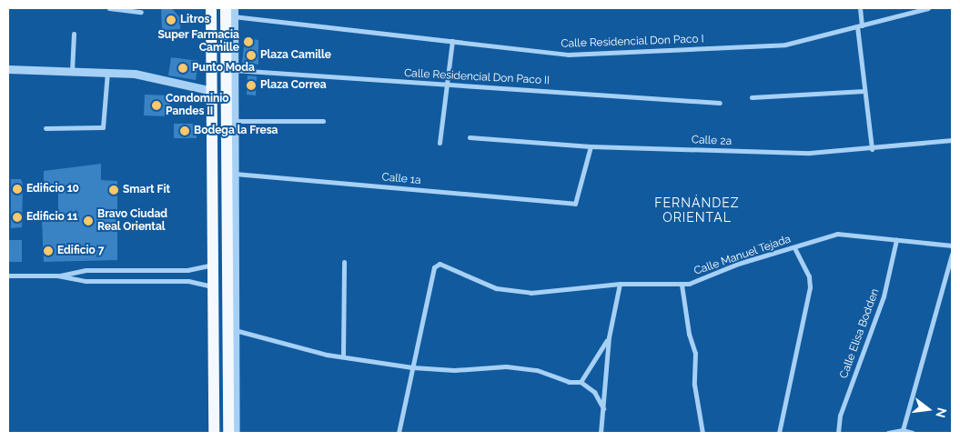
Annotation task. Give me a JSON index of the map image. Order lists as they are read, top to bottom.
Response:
{
  "streets": {
    "street": [
      "Calle Residencial Don Paco I",
      "Calle Residencial Don Paco II",
      "Calle 2a",
      "Calle 1a",
      "Calle Manuel Tejada",
      "Calle Elisa Bodden"
    ]
  },
  "crossings": [
    ["Calle 2a", "Calle 1a"],
    ["Calle Manuel Tejada", "Calle Elisa Bodden"]
  ],
  "districts": ["FERNÁNDEZ ORIENTAL"],
  "places": [
    "Litros",
    "Super Farmacia Camille",
    "Plaza Camille",
    "Punto Moda",
    "Plaza Correa",
    "Condominio Pandes II",
    "Bodega la Fresa",
    "Edificio 10",
    "Smart Fit",
    "Edificio 11",
    "Bravo Ciudad Real Oriental",
    "Edificio 7"
  ],
  "north": "right"
}
